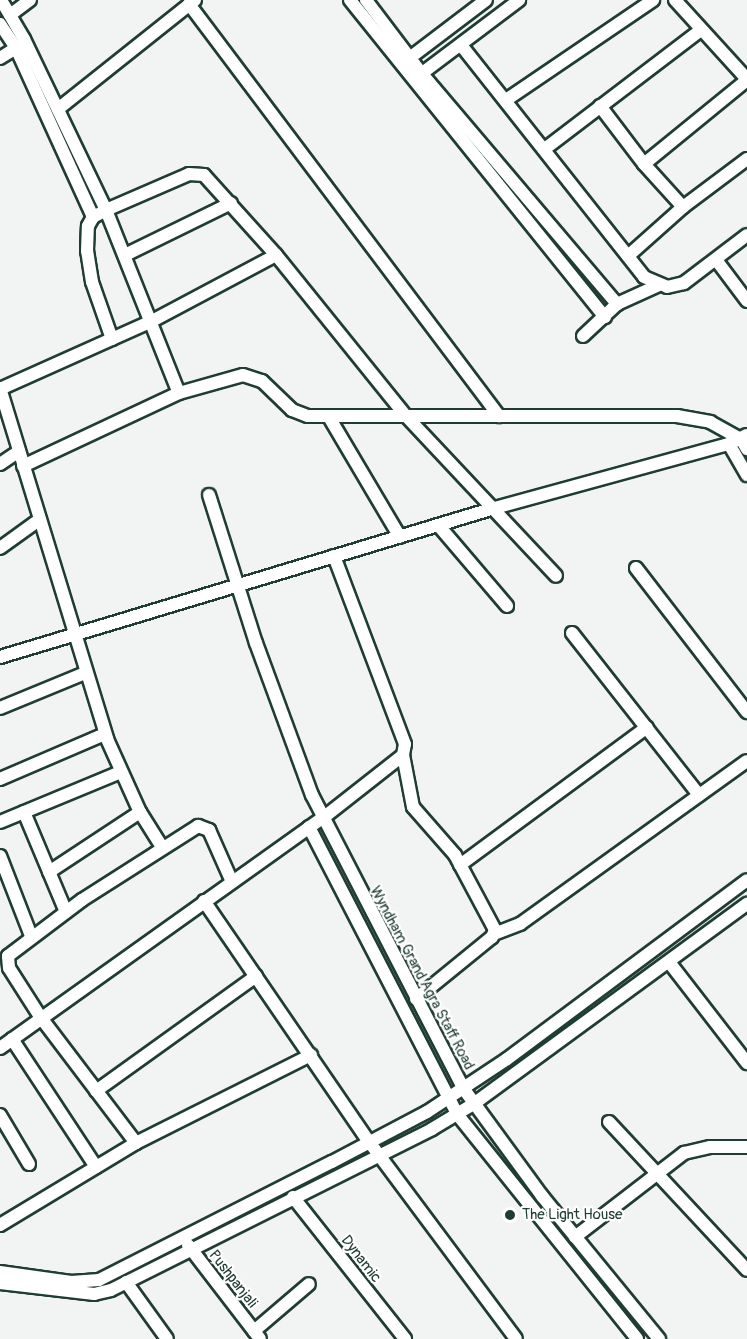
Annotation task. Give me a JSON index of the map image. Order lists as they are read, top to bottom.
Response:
{
  "streets": {
    "street": ["Wyndham Grand Agra Staff Road", "Dynamic", "Pushpanjali"]
  },
  "places": ["The Light House"]
}
